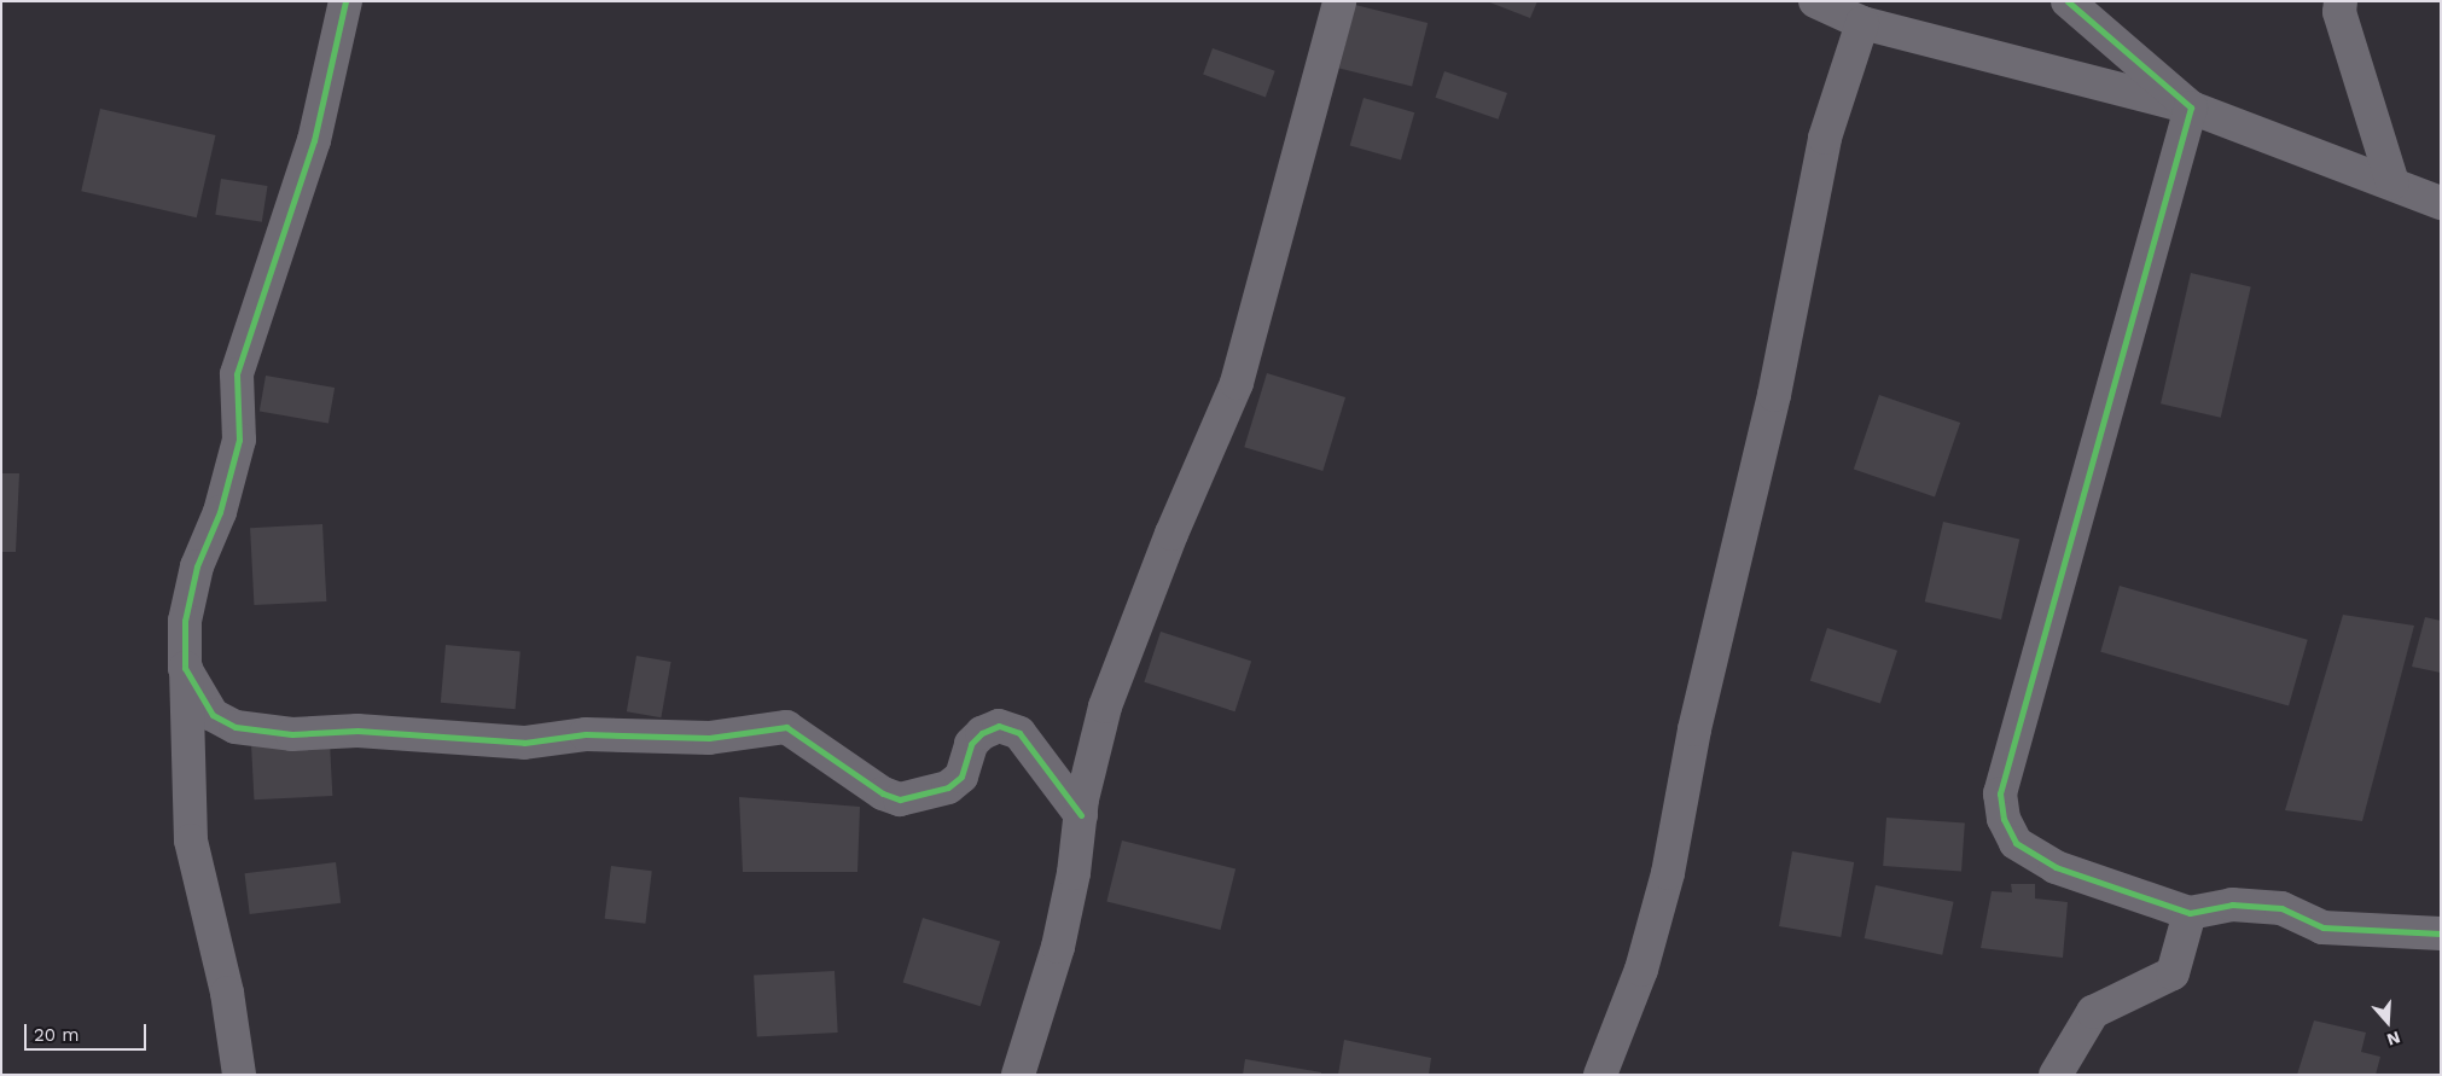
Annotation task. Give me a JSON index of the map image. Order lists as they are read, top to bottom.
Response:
{
  "scale_bar": "20 m",
  "north": "bottom"
}
